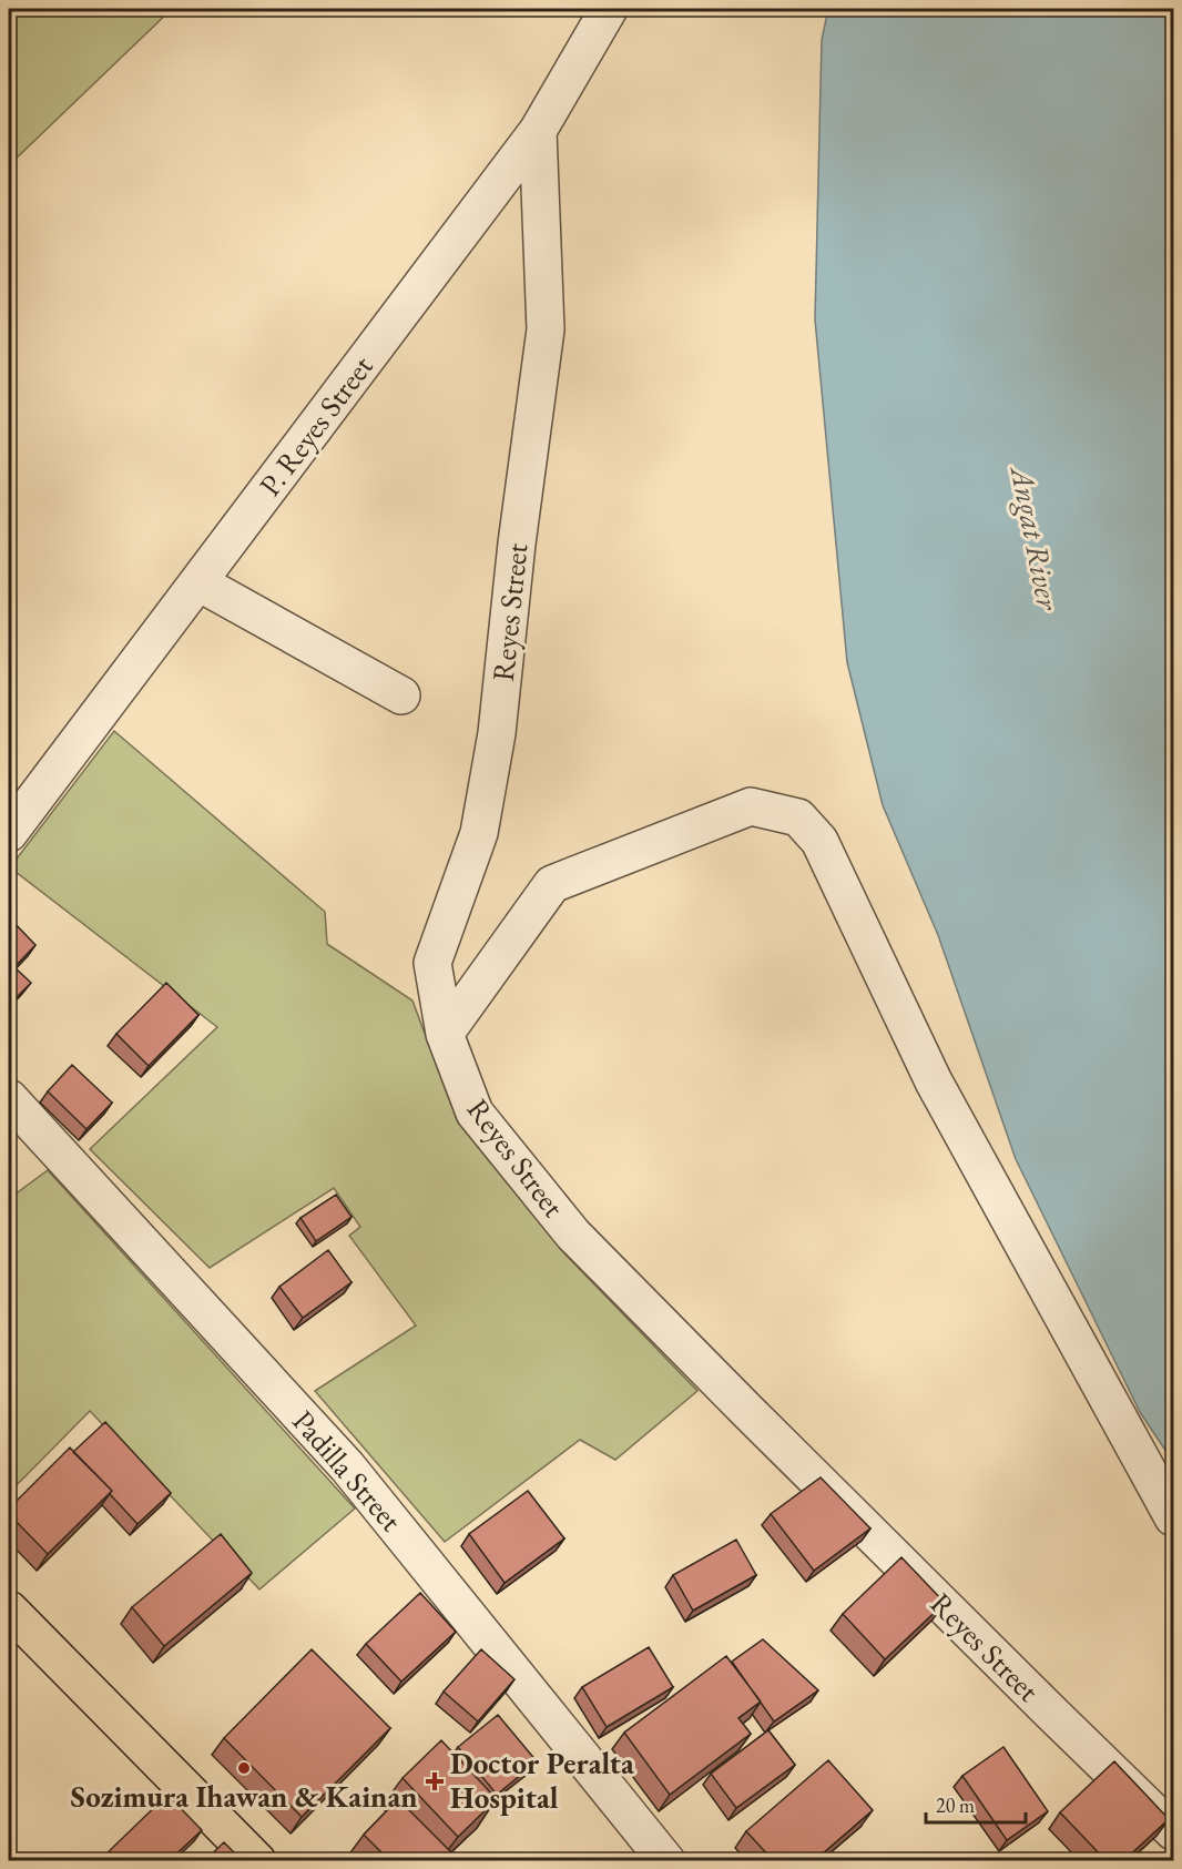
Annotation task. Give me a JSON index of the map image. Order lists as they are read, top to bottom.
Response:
{
  "streets": {
    "street": ["P. Reyes Street", "Reyes Street", "Padilla Street"]
  },
  "crossings": [
    ["P. Reyes Street", "Reyes Street"]
  ],
  "water": ["Angat River"],
  "places": {
    "other": ["Sozimura Ihawan & Kainan"],
    "health": ["Doctor Peralta Hospital"]
  },
  "scale_bar": "20 m"
}
